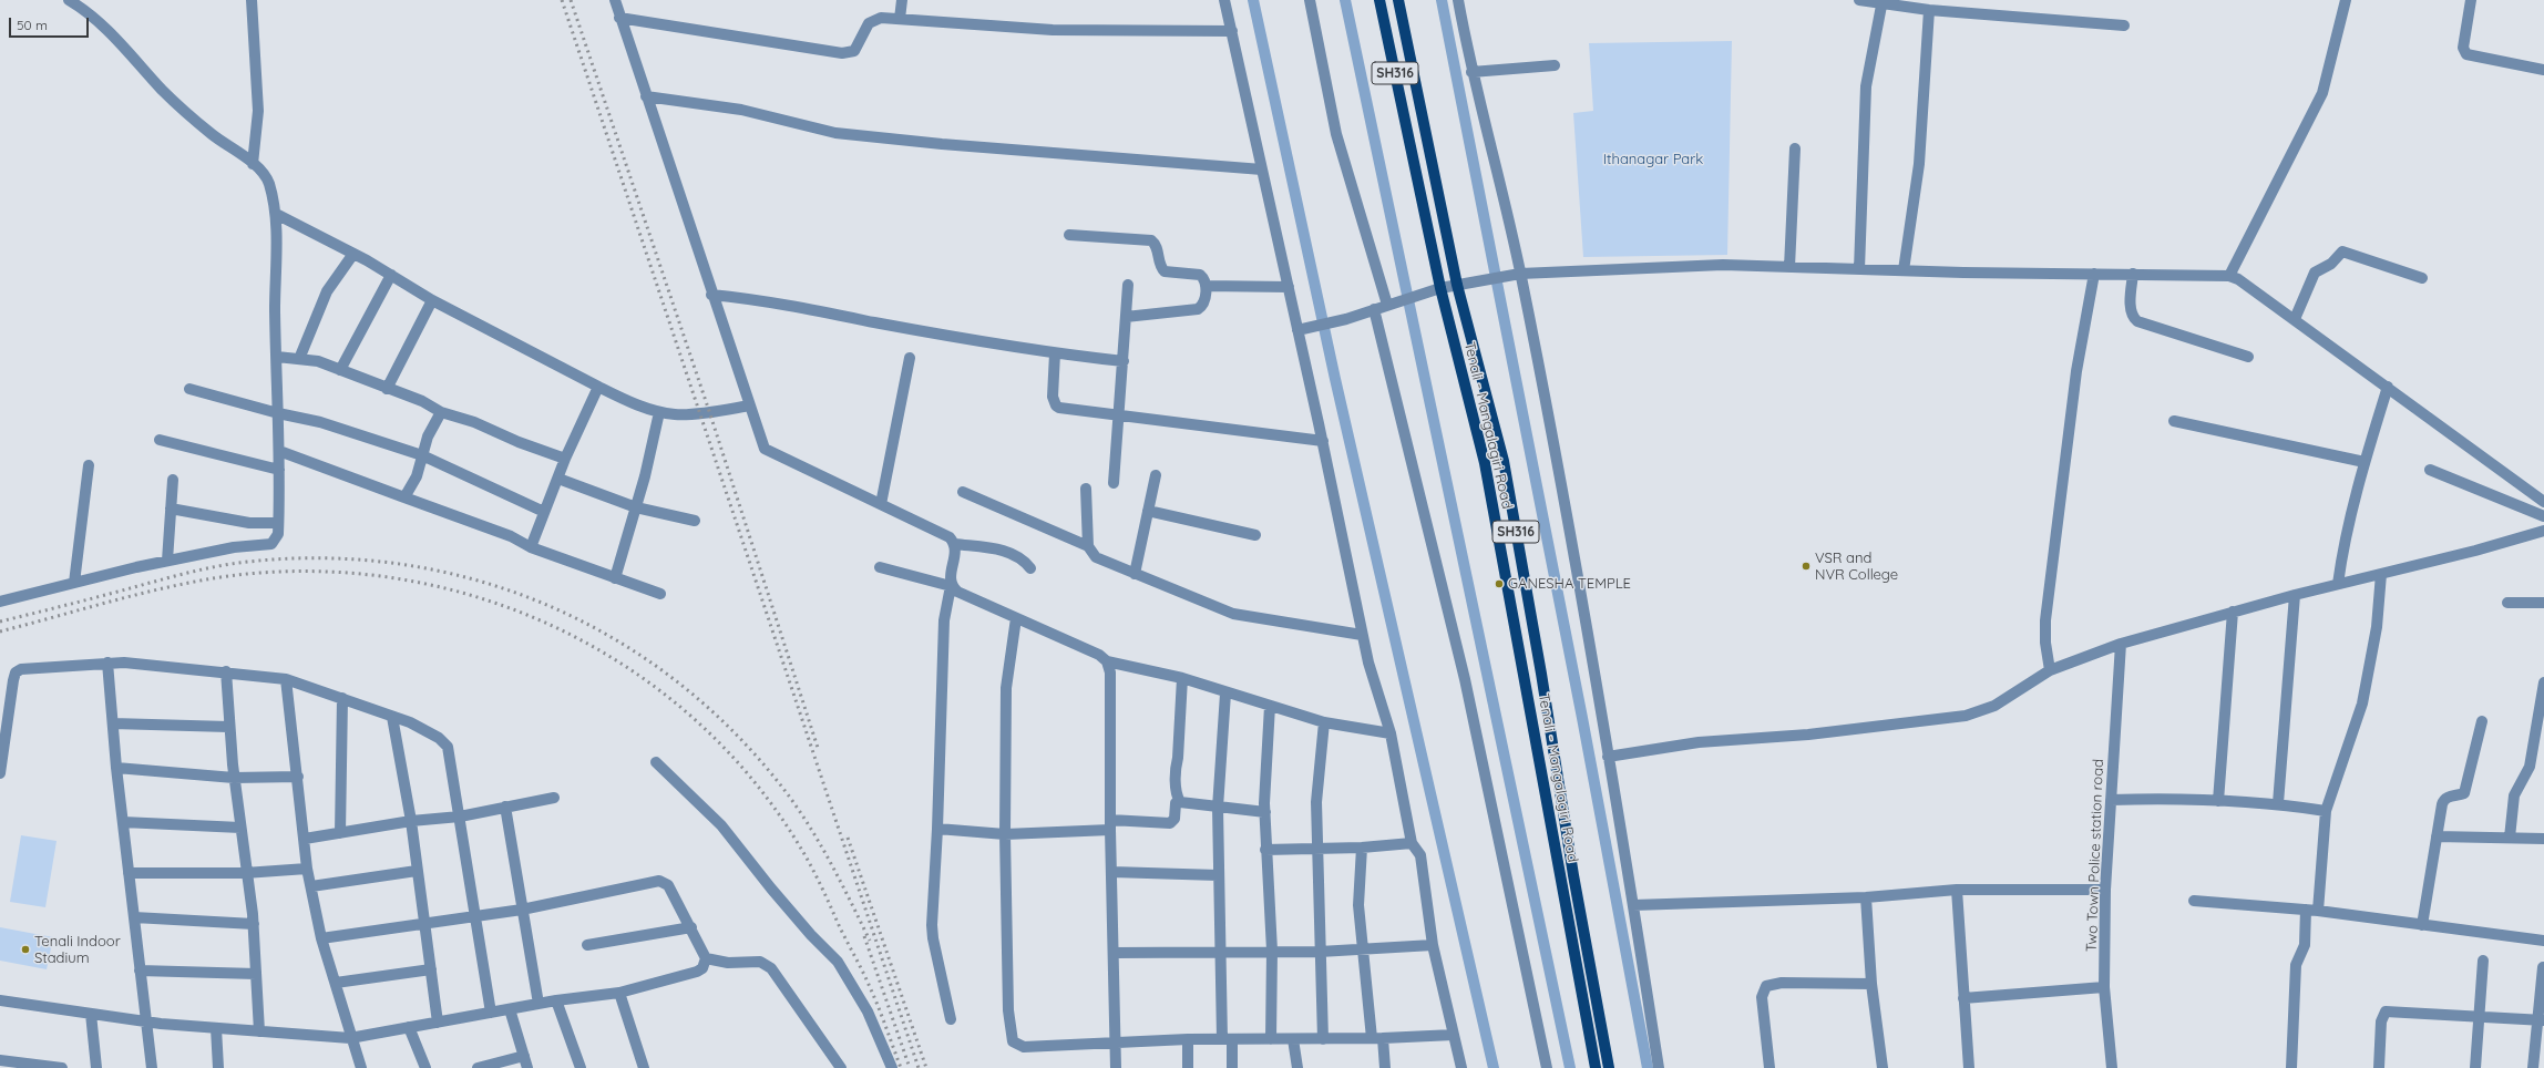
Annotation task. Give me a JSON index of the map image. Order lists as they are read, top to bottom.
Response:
{
  "streets": {
    "main road": ["SH316", "Tenali - Mangalagiri Road"],
    "street": ["Two Town Police station road"]
  },
  "parks": ["Ithanagar Park"],
  "places": ["VSR and NVR College", "GANESHA TEMPLE", "Tenali Indoor Stadium"],
  "scale_bar": "50 m"
}
